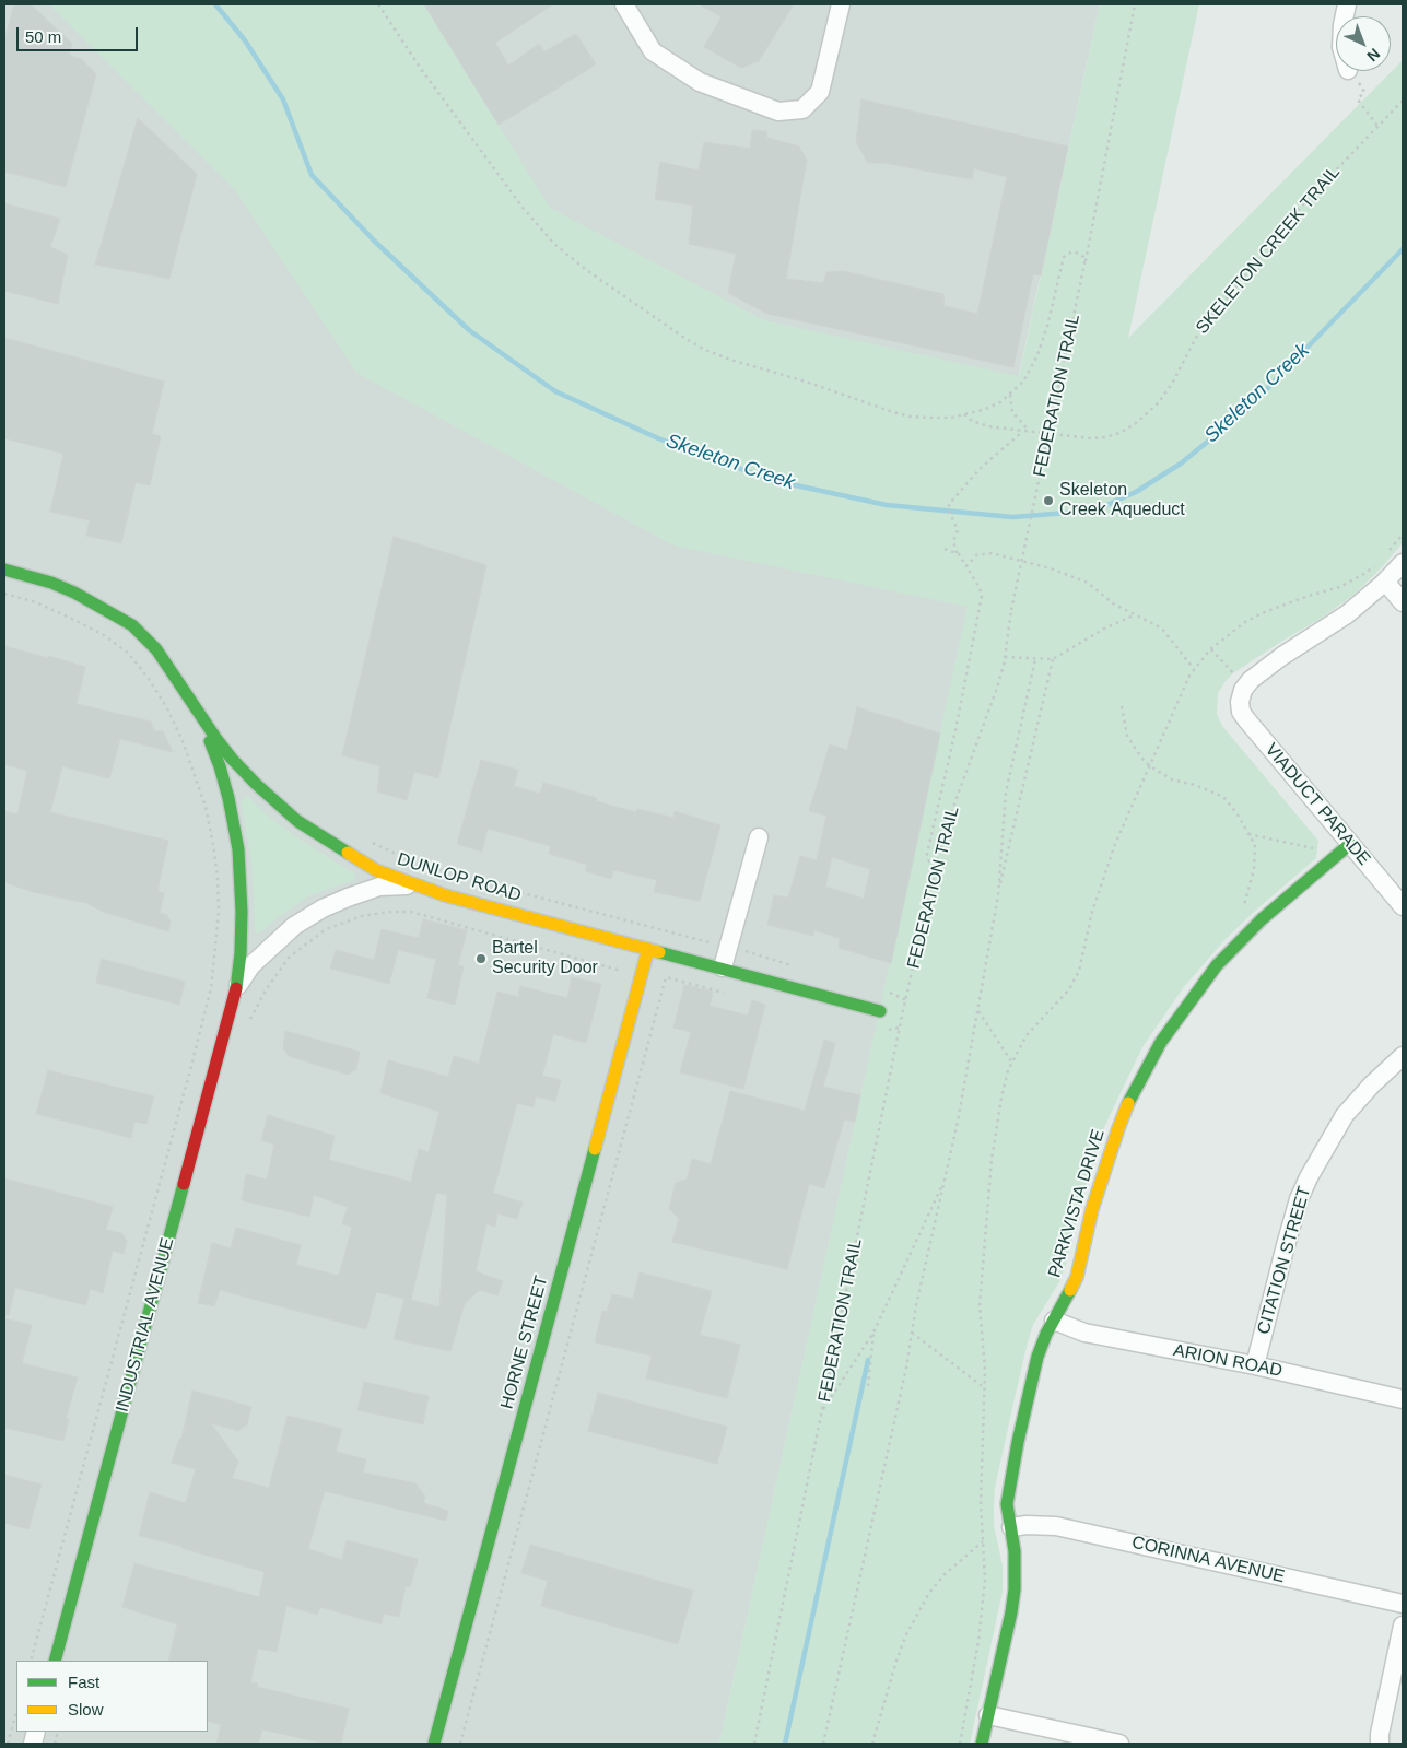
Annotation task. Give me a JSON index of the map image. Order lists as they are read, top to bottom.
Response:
{
  "streets": {
    "street": [
      "VIADUCT PARADE",
      "DUNLOP ROAD",
      "PARKVISTA DRIVE",
      "CITATION STREET",
      "INDUSTRIAL AVENUE",
      "HORNE STREET",
      "ARION ROAD",
      "CORINNA AVENUE"
    ],
    "path": ["SKELETON CREEK TRAIL", "FEDERATION TRAIL"]
  },
  "crossings": [
    ["SKELETON CREEK TRAIL", "FEDERATION TRAIL"],
    ["VIADUCT PARADE", "PARKVISTA DRIVE"],
    ["DUNLOP ROAD", "INDUSTRIAL AVENUE"],
    ["DUNLOP ROAD", "HORNE STREET"],
    ["PARKVISTA DRIVE", "ARION ROAD"],
    ["PARKVISTA DRIVE", "CORINNA AVENUE"],
    ["CITATION STREET", "ARION ROAD"]
  ],
  "water": ["Skeleton Creek"],
  "places": ["Skeleton Creek Aqueduct", "Bartel Security Door"],
  "legend": ["Fast", "Slow"],
  "scale_bar": "50 m",
  "north": "bottom right"
}
